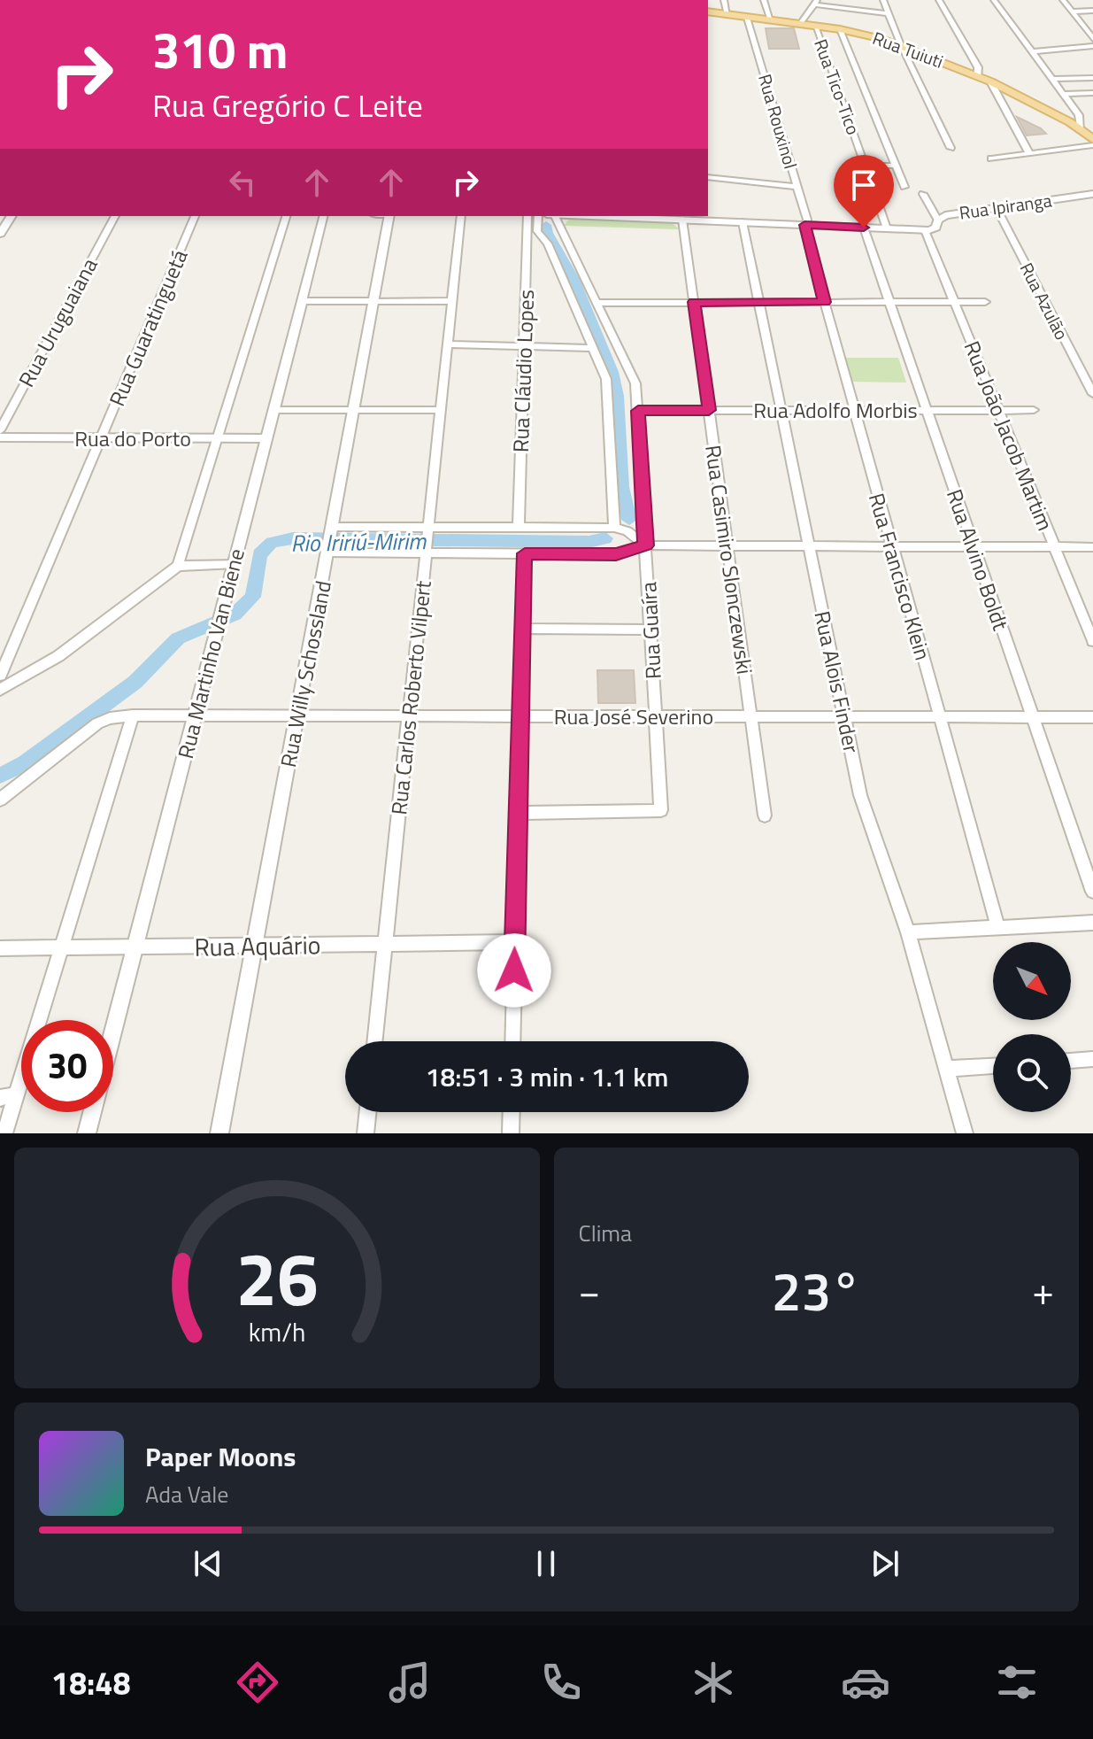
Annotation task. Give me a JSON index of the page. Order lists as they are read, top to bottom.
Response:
{
  "streets": {
    "main road": ["Rua Tuiuti"],
    "street": [
      "Rua Tico-Tico",
      "Rua Rouxinol",
      "Rua Ipiranga",
      "Rua Azulão",
      "Rua Uruguaiana",
      "Rua Guaratinguetá",
      "Rua Cláudio Lopes",
      "Rua Adolfo Morbis",
      "Rua João Jacob Martim",
      "Rua do Porto",
      "Rua Casimiro Slonczewski",
      "Rua Alvino Boldt",
      "Rua Francisco Klein",
      "Rua Guaíra",
      "Rua Martinho Van Biene",
      "Rua Willy Schossland",
      "Rua Alois Finder",
      "Rua Carlos Roberto Vilpert",
      "Rua José Severino",
      "Rua Aquário"
    ]
  },
  "crossings": [
    ["Rua Tuiuti", "Rua Tico-Tico"],
    ["Rua Tuiuti", "Rua Rouxinol"],
    ["Rua Rouxinol", "Rua Francisco Klein"],
    ["Rua Ipiranga", "Rua Azulão"],
    ["Rua Ipiranga", "Rua João Jacob Martim"],
    ["Rua Guaratinguetá", "Rua do Porto"],
    ["Rua Adolfo Morbis", "Rua João Jacob Martim"],
    ["Rua Adolfo Morbis", "Rua Casimiro Slonczewski"],
    ["Rua Adolfo Morbis", "Rua Alvino Boldt"],
    ["Rua Adolfo Morbis", "Rua Francisco Klein"],
    ["Rua Adolfo Morbis", "Rua Guaíra"],
    ["Rua Adolfo Morbis", "Rua Alois Finder"],
    ["Rua do Porto", "Rua Martinho Van Biene"],
    ["Rua Casimiro Slonczewski", "Rua José Severino"],
    ["Rua Alvino Boldt", "Rua José Severino"],
    ["Rua Francisco Klein", "Rua José Severino"],
    ["Rua Guaíra", "Rua José Severino"],
    ["Rua Martinho Van Biene", "Rua José Severino"],
    ["Rua Martinho Van Biene", "Rua Aquário"],
    ["Rua Willy Schossland", "Rua José Severino"],
    ["Rua Willy Schossland", "Rua Aquário"],
    ["Rua Alois Finder", "Rua José Severino"],
    ["Rua Carlos Roberto Vilpert", "Rua José Severino"],
    ["Rua Carlos Roberto Vilpert", "Rua Aquário"]
  ],
  "water": ["Rio Iririú-Mirim"],
  "north": "bottom right",
  "page": {
    "turn": ["310 m", "Rua Gregório C Leite"],
    "limit": "30",
    "trip": "18:51 · 3 min · 1.1 km",
    "tile": "Clima",
    "heat": ["−", "23°", "+"],
    "song": ["Paper Moons", "Ada Vale"],
    "tabs": "18:48",
    "gauge": ["26", "km/h"]
  }
}
